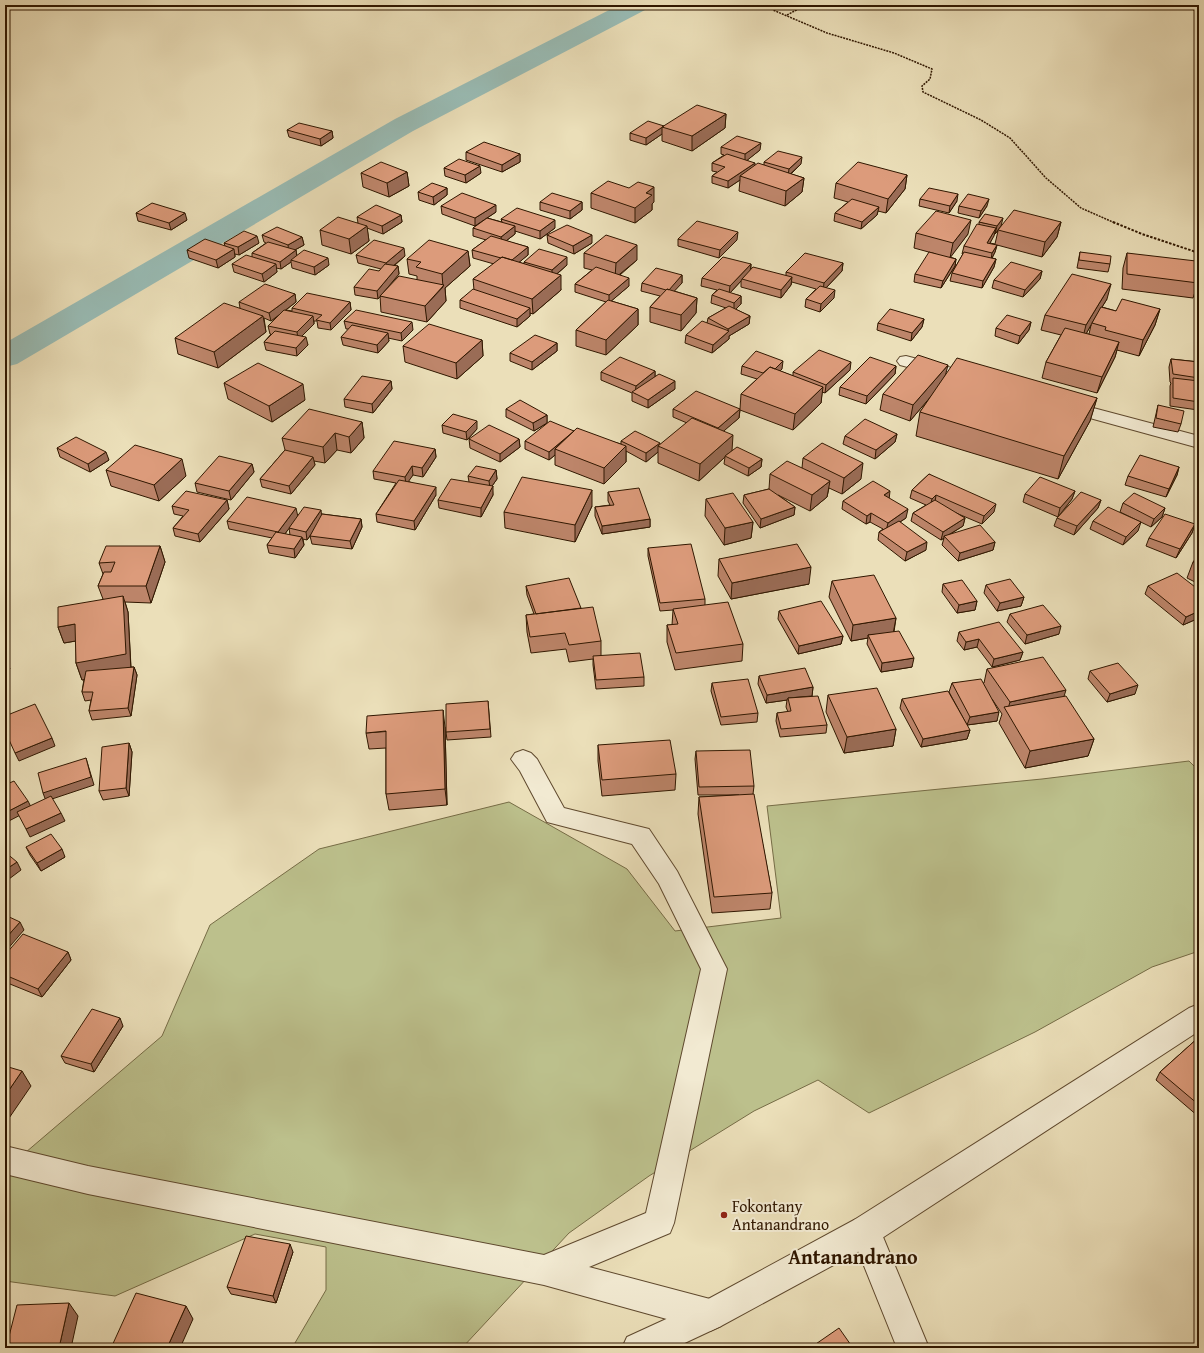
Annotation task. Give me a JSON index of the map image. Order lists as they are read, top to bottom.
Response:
{
  "districts": ["Antanandrano"],
  "places": ["Fokontany Antanandrano"]
}
